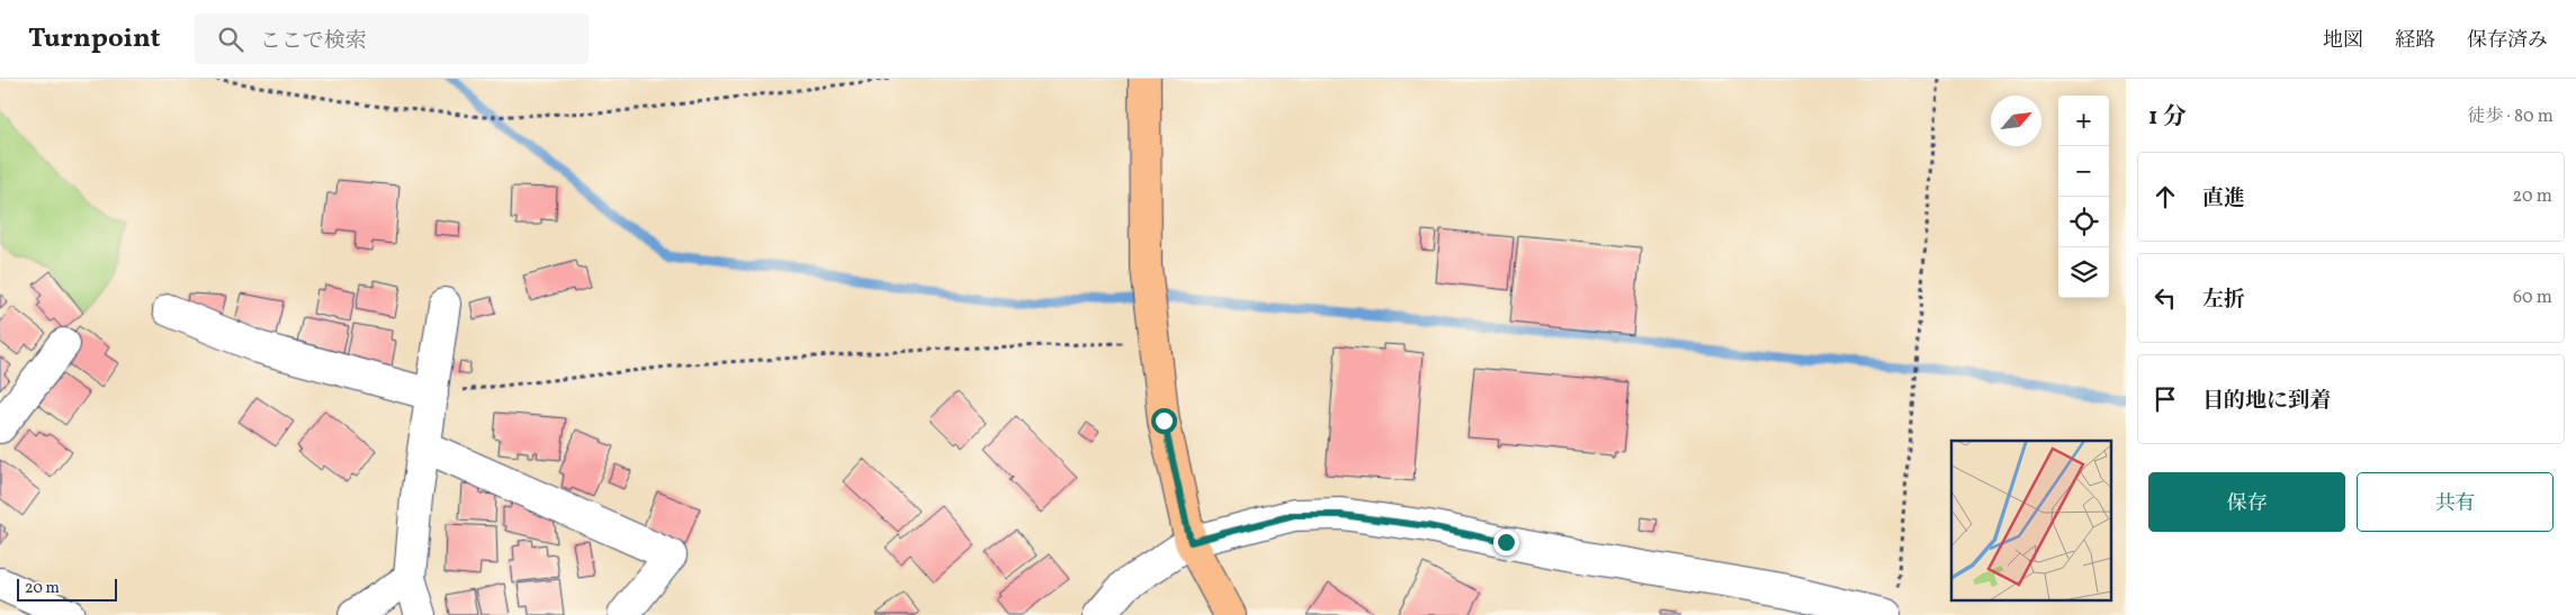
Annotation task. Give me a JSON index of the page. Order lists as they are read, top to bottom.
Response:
{
  "scale_bar": "20 m",
  "north": "top right",
  "page": {
    "header": "Turnpoint",
    "search": "ここで検索",
    "nav": ["地図", "経路", "保存済み"],
    "heading": ["1 分", "徒歩 · 80 m"],
    "map_buttons": ["+", "−"],
    "list": [
      ["直進", "20 m"],
      ["左折", "60 m"],
      "目的地に到着"
    ],
    "buttons": ["保存", "共有"],
    "scale": "20 m"
  }
}
